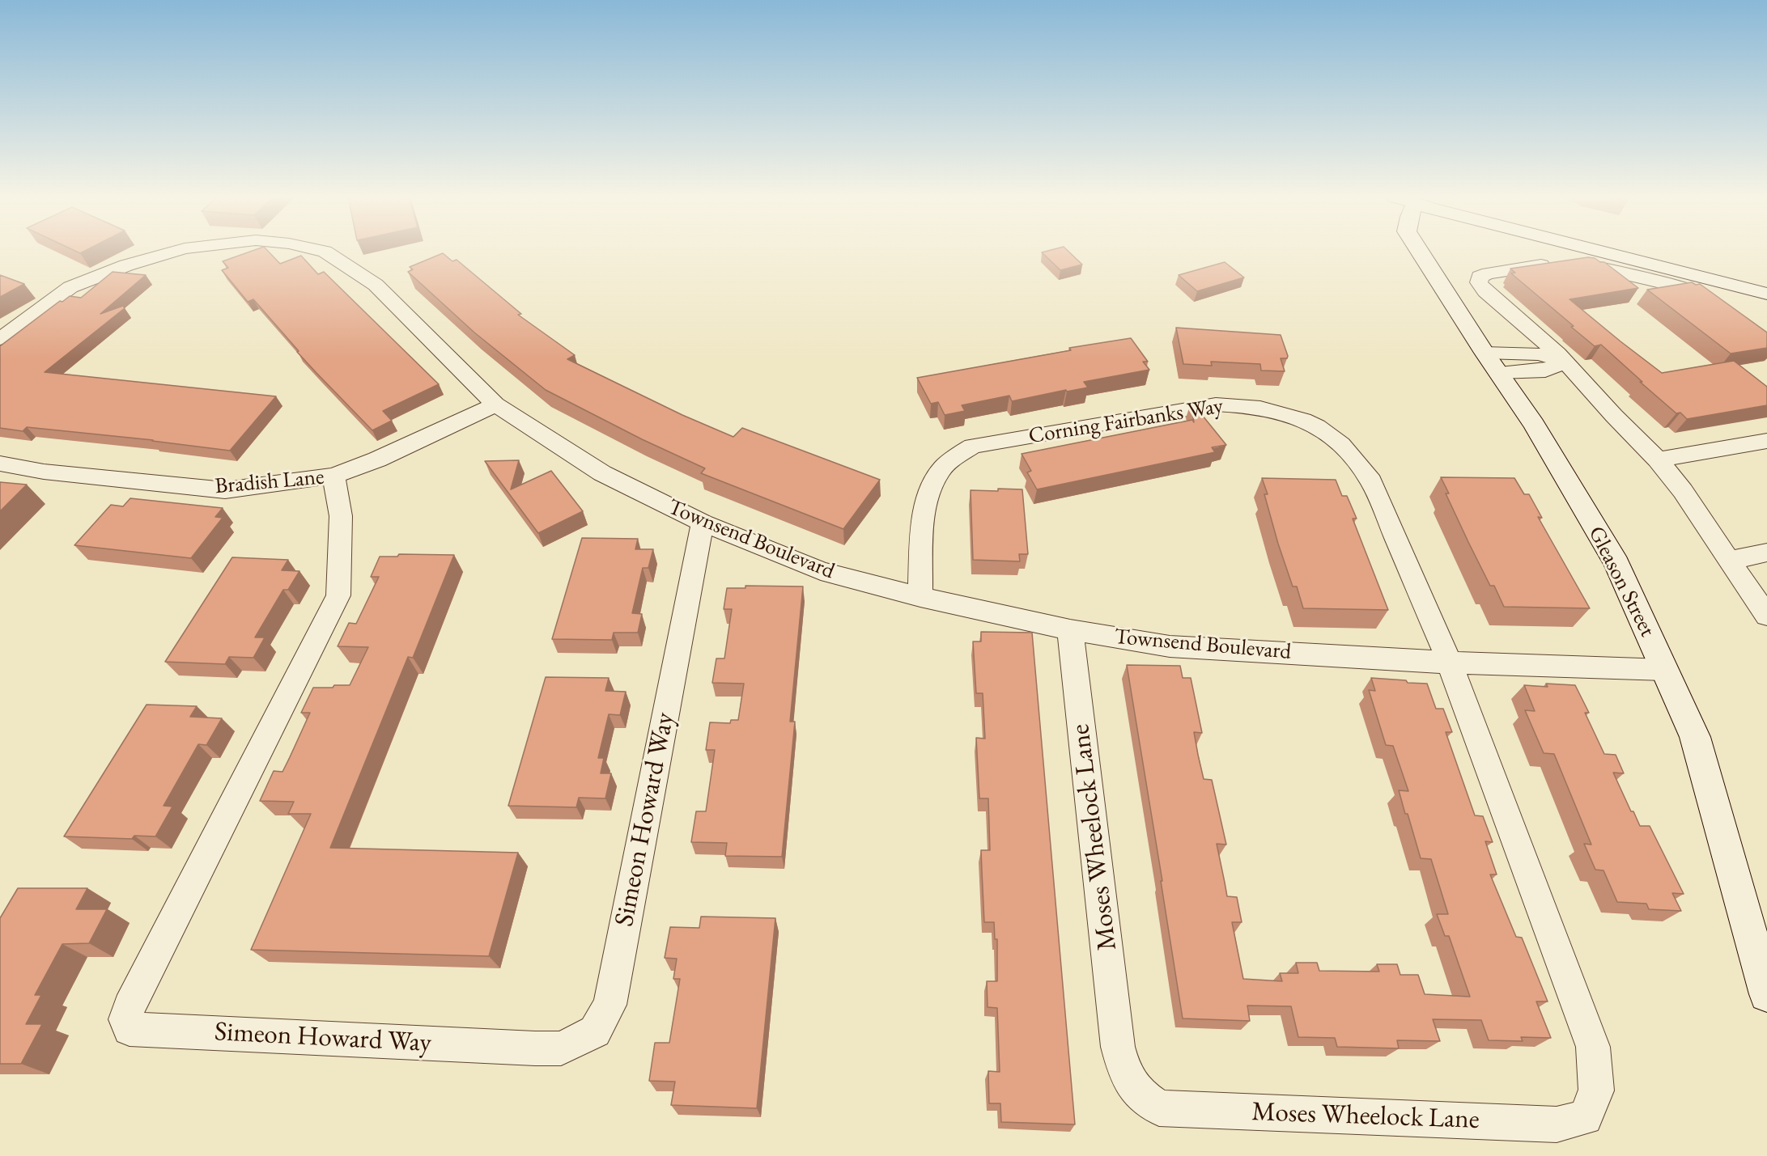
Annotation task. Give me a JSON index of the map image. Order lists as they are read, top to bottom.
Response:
{
  "streets": {
    "street": [
      "Corning Fairbanks Way",
      "Bradish Lane",
      "Townsend Boulevard",
      "Gleason Street",
      "Simeon Howard Way",
      "Moses Wheelock Lane"
    ]
  },
  "crossings": [
    ["Corning Fairbanks Way", "Townsend Boulevard"],
    ["Corning Fairbanks Way", "Moses Wheelock Lane"],
    ["Bradish Lane", "Townsend Boulevard"],
    ["Bradish Lane", "Simeon Howard Way"],
    ["Townsend Boulevard", "Gleason Street"],
    ["Townsend Boulevard", "Simeon Howard Way"],
    ["Townsend Boulevard", "Moses Wheelock Lane"]
  ]
}
